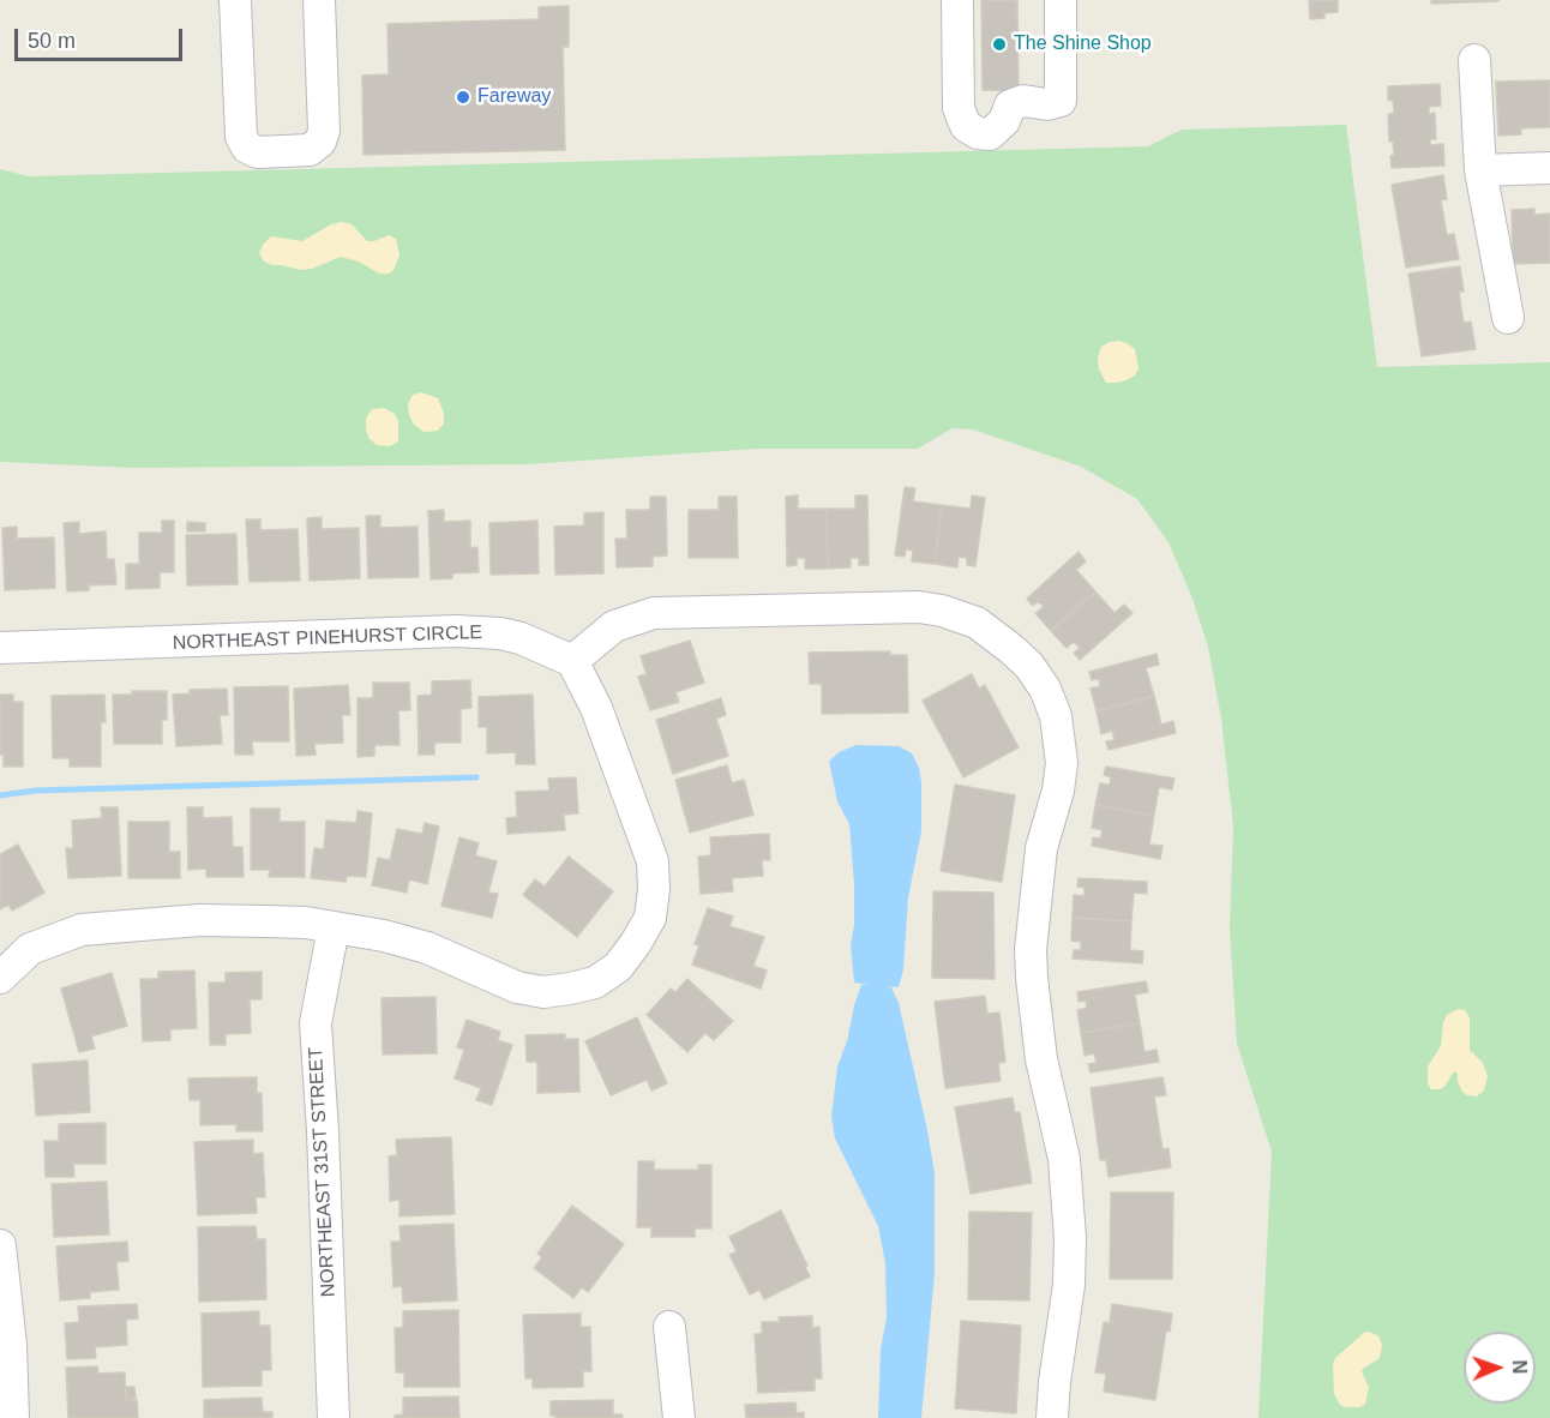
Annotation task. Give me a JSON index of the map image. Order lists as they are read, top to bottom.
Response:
{
  "streets": {
    "street": ["NORTHEAST PINEHURST CIRCLE", "NORTHEAST 31ST STREET"]
  },
  "places": ["The Shine Shop", "Fareway"],
  "scale_bar": "50 m",
  "north": "right"
}
